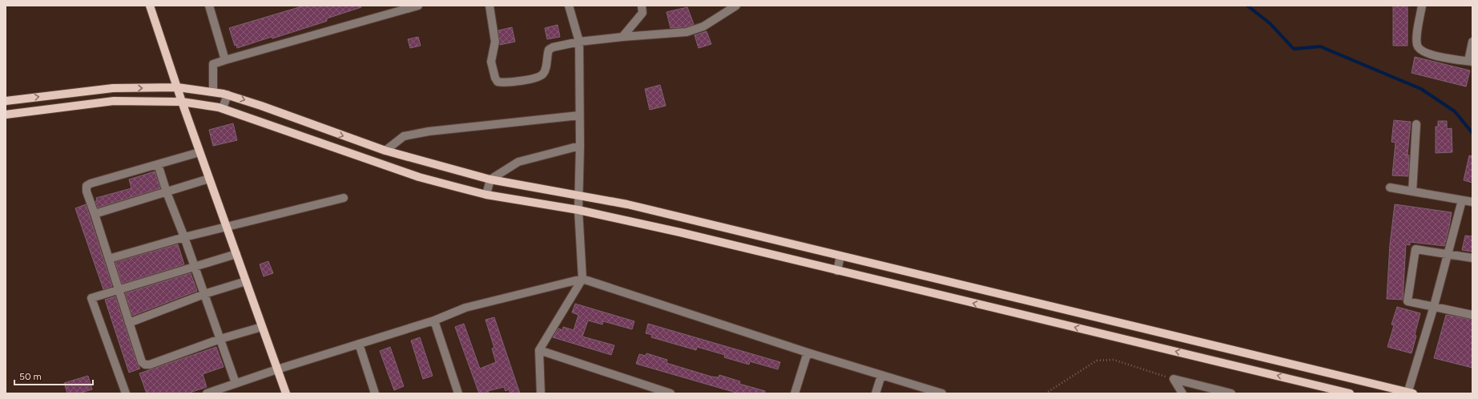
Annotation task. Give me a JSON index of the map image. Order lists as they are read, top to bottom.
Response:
{
  "scale_bar": "50 m"
}
